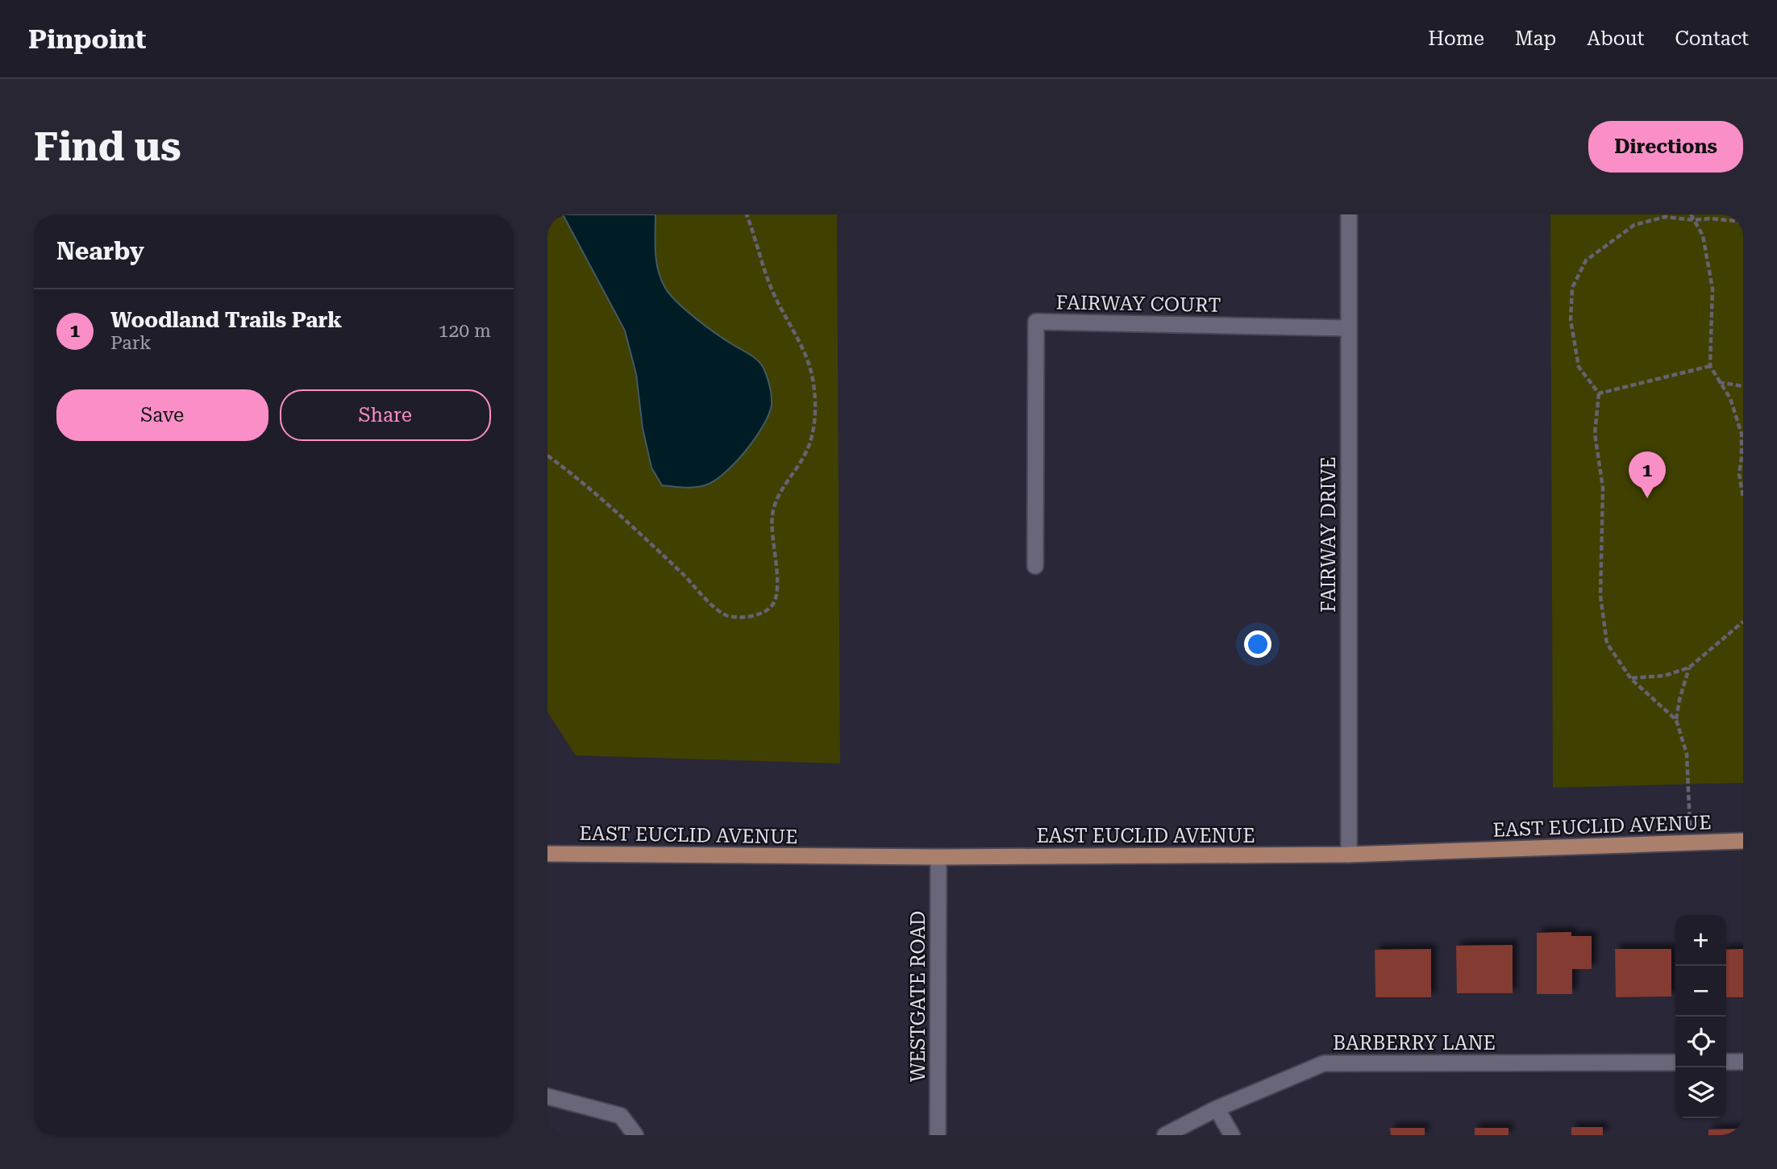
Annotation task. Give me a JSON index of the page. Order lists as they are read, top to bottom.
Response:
{
  "streets": {
    "main road": ["EAST EUCLID AVENUE"],
    "street": [
      "FAIRWAY COURT",
      "FAIRWAY DRIVE",
      "WESTGATE ROAD",
      "BARBERRY LANE"
    ]
  },
  "crossings": [
    ["FAIRWAY COURT", "FAIRWAY DRIVE"],
    ["FAIRWAY DRIVE", "EAST EUCLID AVENUE"],
    ["EAST EUCLID AVENUE", "WESTGATE ROAD"]
  ],
  "page": {
    "header": "Pinpoint",
    "nav": [
      "Home",
      "Map",
      "About",
      "Contact"
    ],
    "buttons": [
      "Directions",
      ["Save", "Share"]
    ],
    "title": "Find us",
    "heading": "Nearby",
    "list": [
      {
        "mark": "1",
        "name": "Woodland Trails Park",
        "note": "Park",
        "value": "120 m"
      }
    ],
    "pins": "1",
    "map_buttons": ["+", "−"]
  }
}
